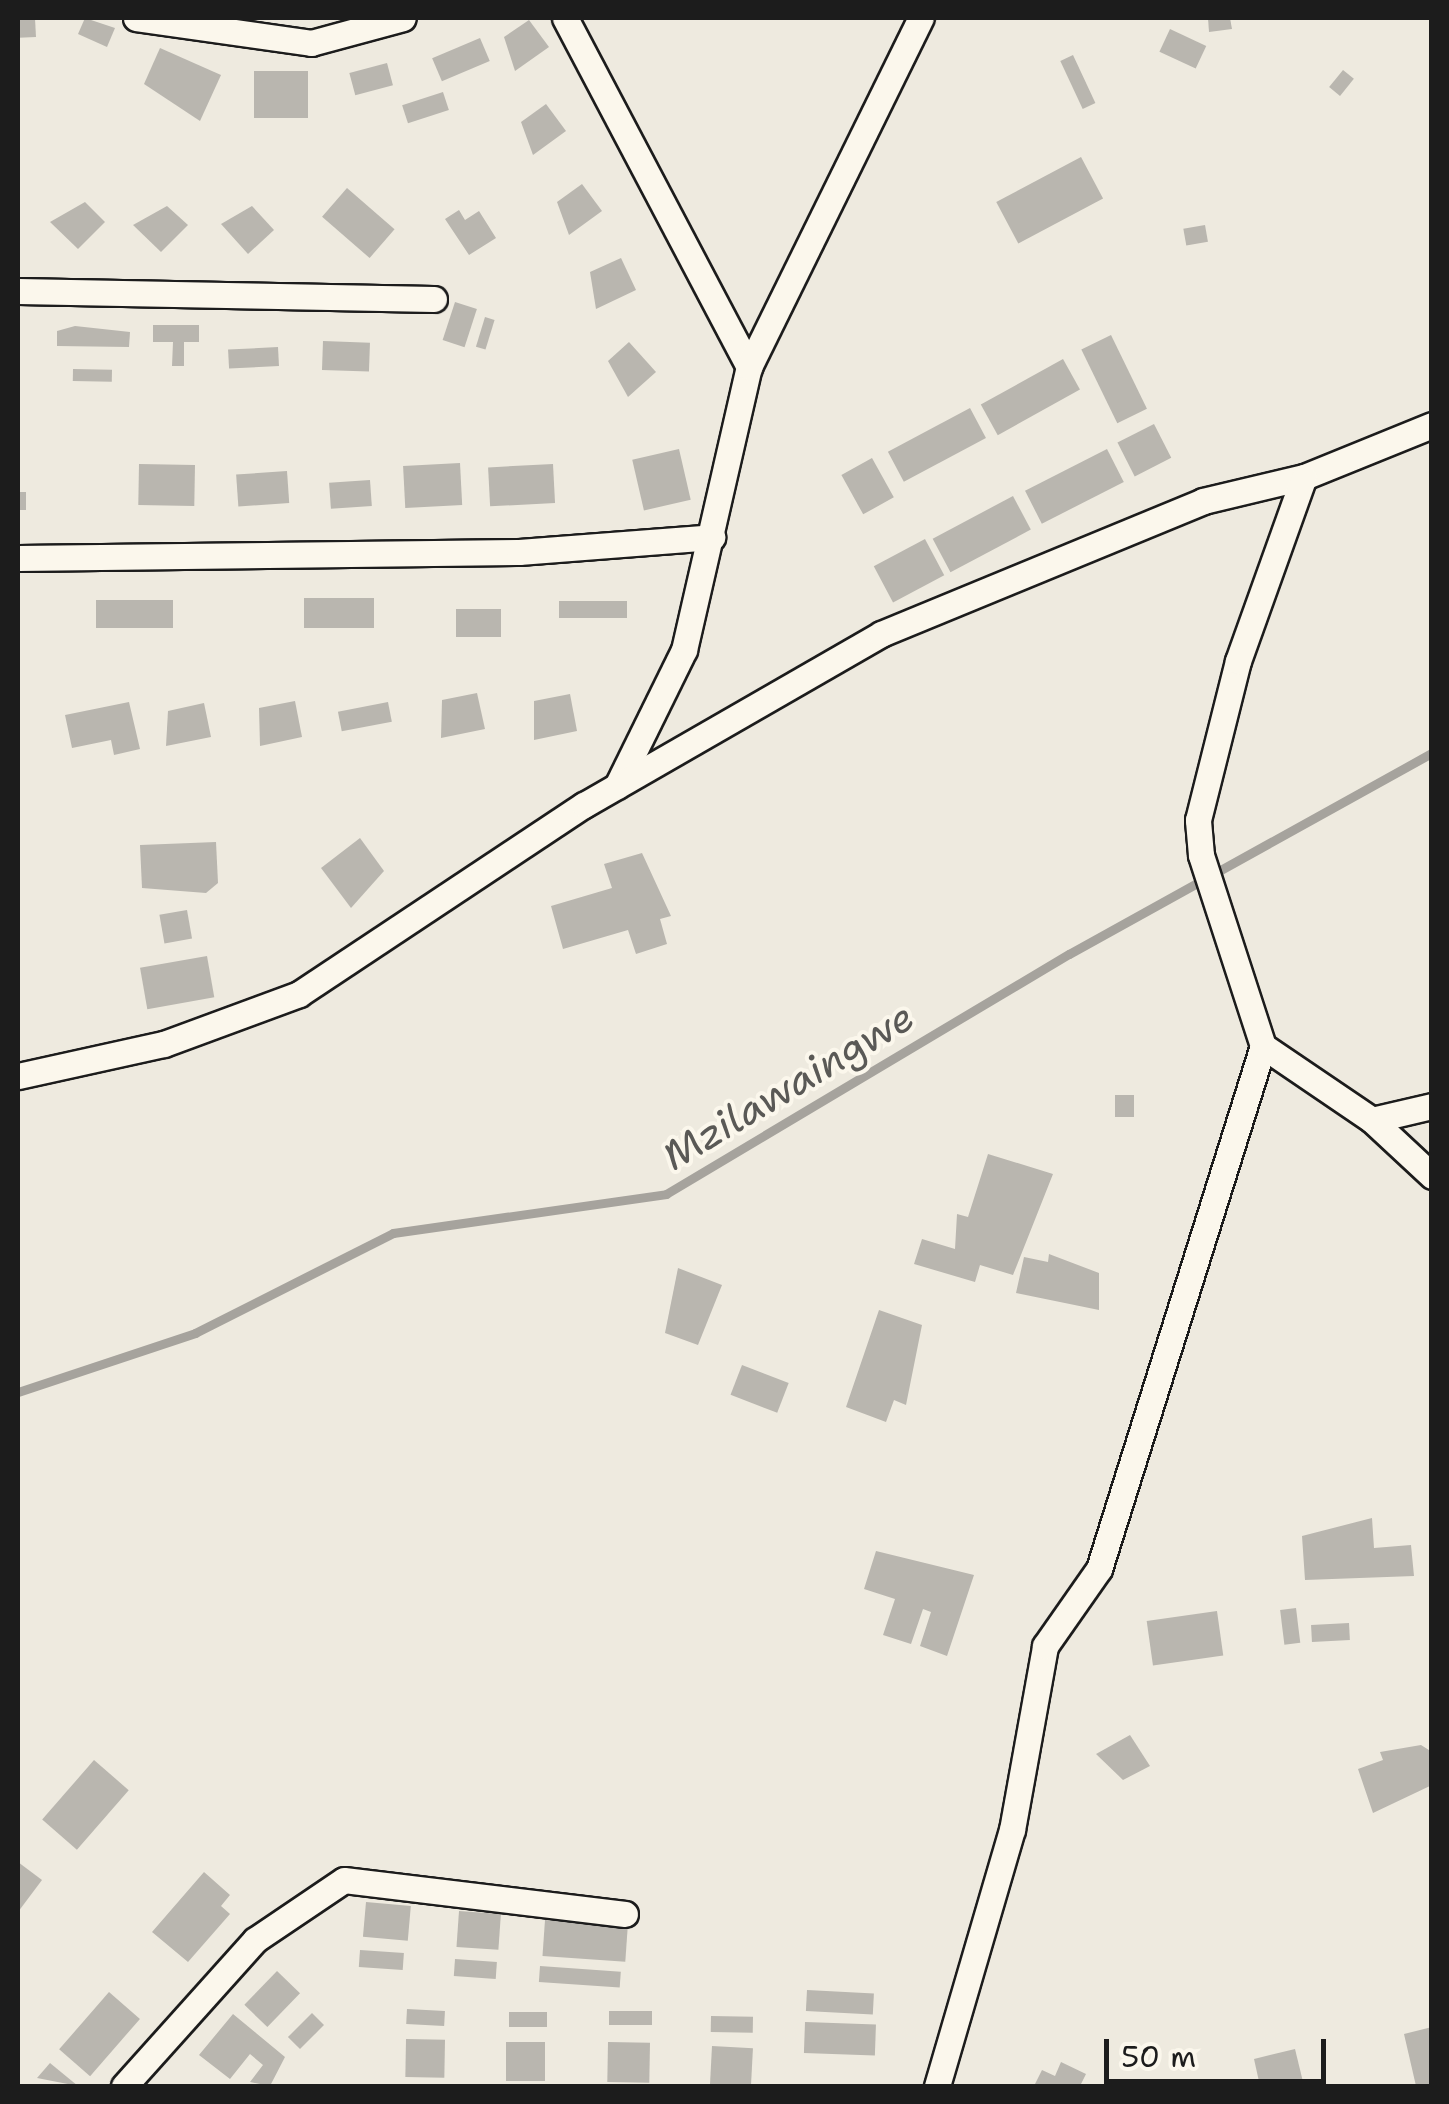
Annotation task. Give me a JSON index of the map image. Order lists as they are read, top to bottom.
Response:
{
  "water": ["Mzilawaingwe"],
  "scale_bar": "50 m"
}
